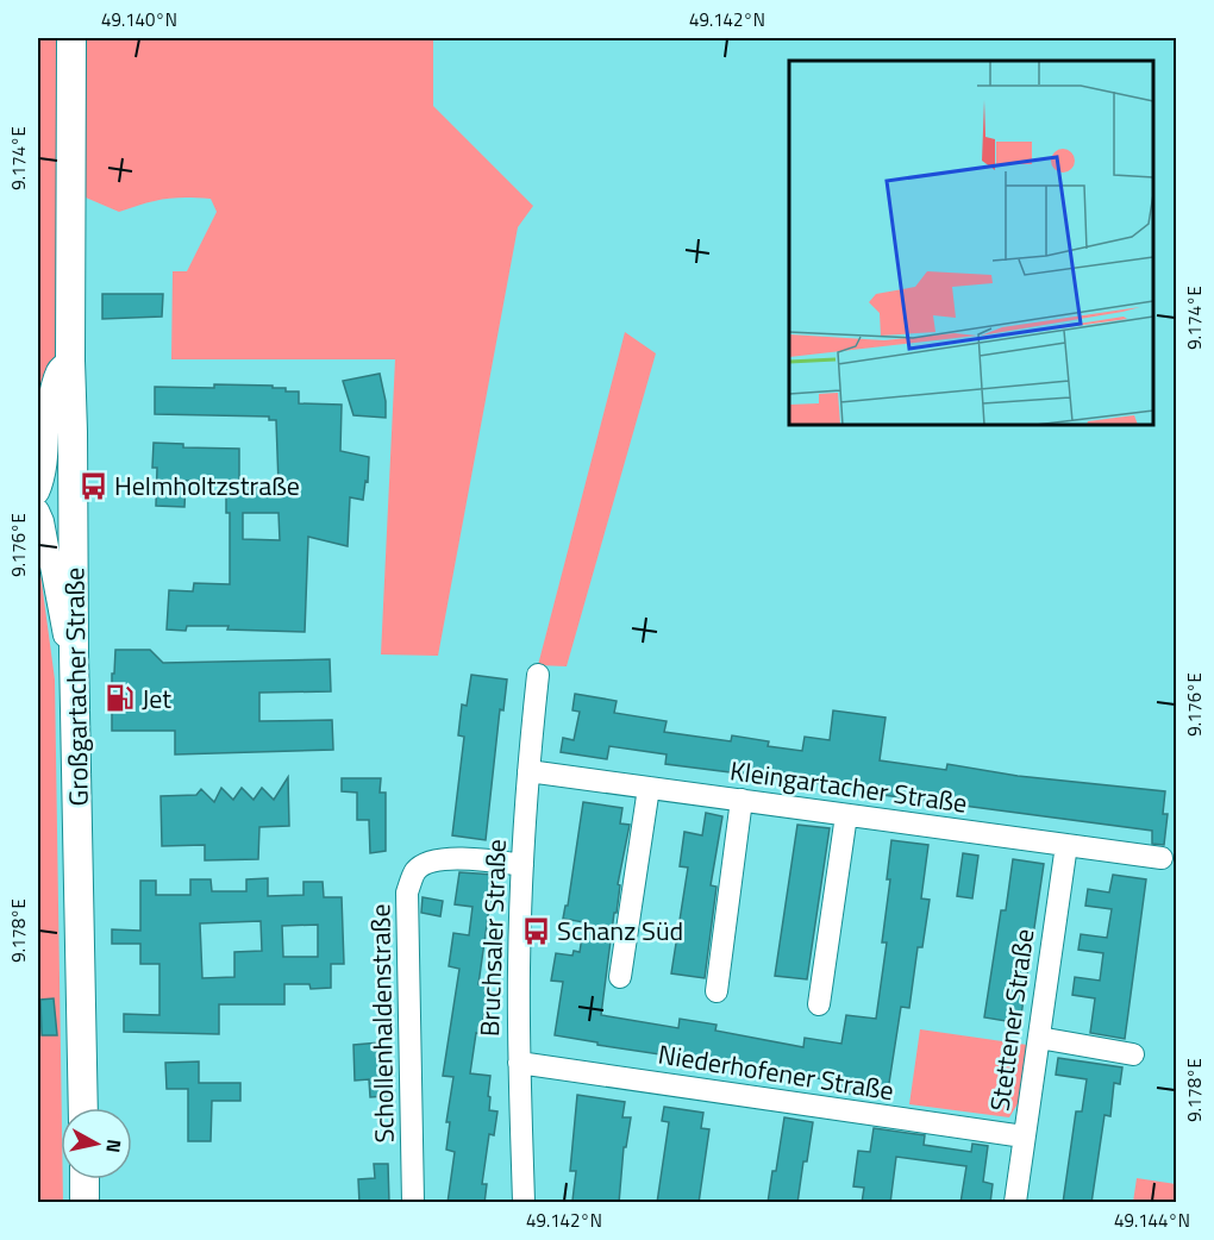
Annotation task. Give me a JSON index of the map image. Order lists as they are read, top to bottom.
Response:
{
  "streets": {
    "main road": ["Großgartacher Straße"],
    "street": [
      "Kleingartacher Straße",
      "Bruchsaler Straße",
      "Stettener Straße",
      "Schollenhaldenstraße",
      "Niederhofener Straße"
    ]
  },
  "crossings": [
    ["Kleingartacher Straße", "Bruchsaler Straße"],
    ["Kleingartacher Straße", "Stettener Straße"],
    ["Bruchsaler Straße", "Schollenhaldenstraße"],
    ["Bruchsaler Straße", "Niederhofener Straße"],
    ["Stettener Straße", "Niederhofener Straße"]
  ],
  "places": {
    "bus stop": ["Helmholtzstraße", "Schanz Süd"],
    "fuel station": ["Jet"]
  },
  "north": "right",
  "coordinates": [
    "49.140°N",
    "49.142°N",
    "9.174°E",
    "9.176°E",
    "9.178°E",
    "49.144°N"
  ]
}
